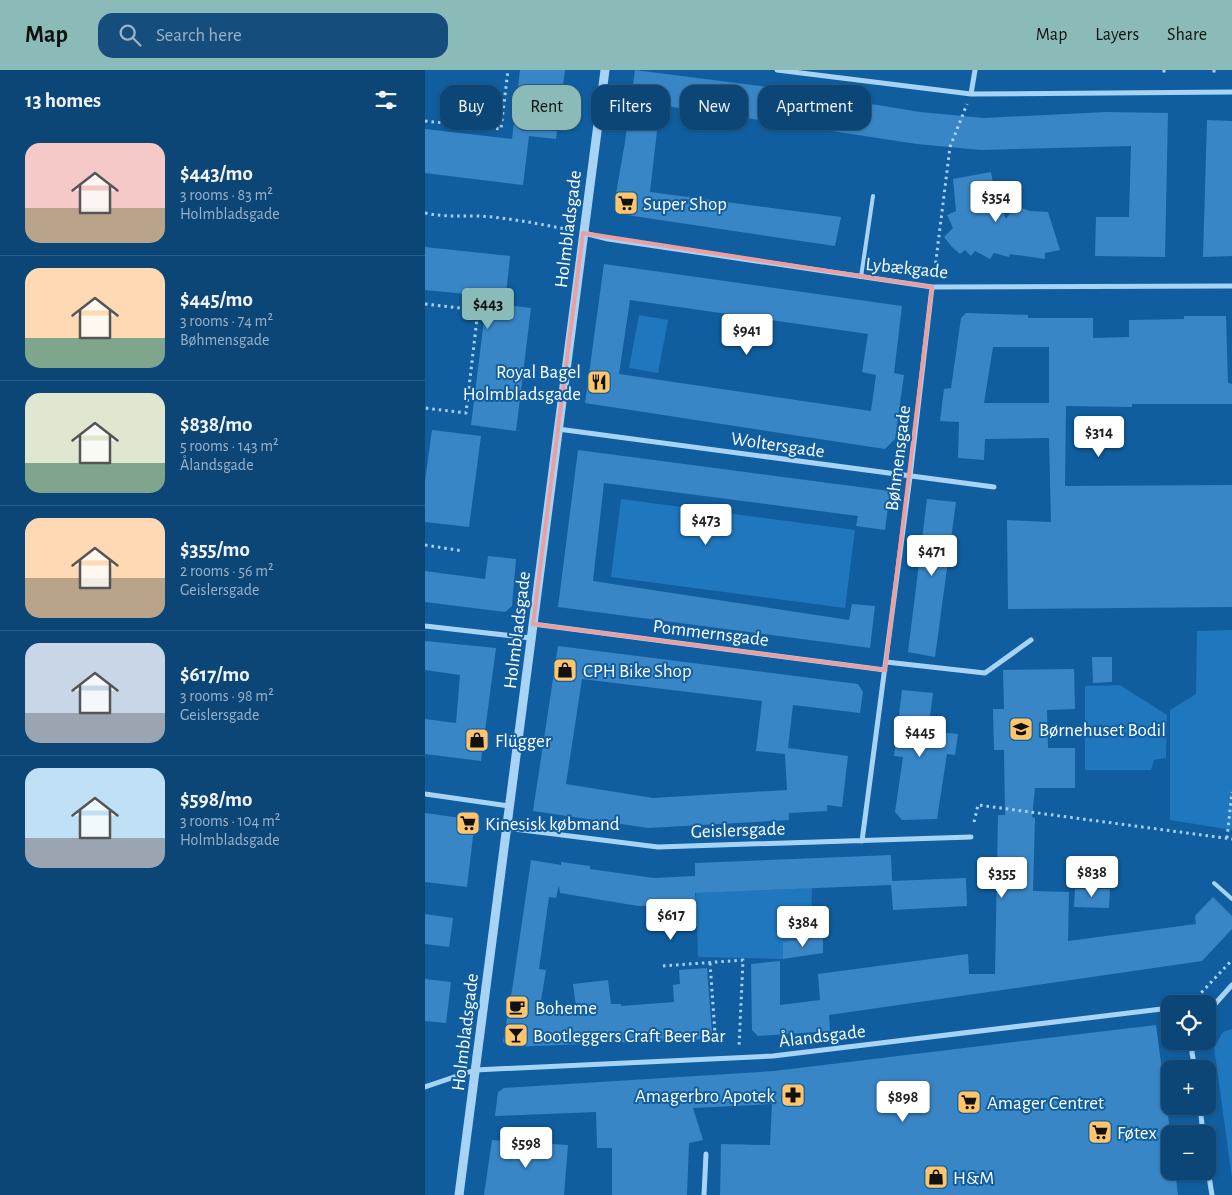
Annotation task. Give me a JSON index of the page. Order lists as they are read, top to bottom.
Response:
{
  "streets": {
    "street": [
      "Holmbladsgade",
      "Lybækgade",
      "Woltersgade",
      "Bøhmensgade",
      "Pommernsgade",
      "Geislersgade",
      "Ålandsgade"
    ]
  },
  "crossings": [
    ["Holmbladsgade", "Lybækgade"],
    ["Holmbladsgade", "Woltersgade"],
    ["Holmbladsgade", "Pommernsgade"],
    ["Holmbladsgade", "Geislersgade"],
    ["Holmbladsgade", "Ålandsgade"],
    ["Lybækgade", "Bøhmensgade"],
    ["Woltersgade", "Bøhmensgade"],
    ["Bøhmensgade", "Pommernsgade"],
    ["Bøhmensgade", "Geislersgade"]
  ],
  "places": {
    "supermarket": [
      "Super Shop",
      "Kinesisk købmand",
      "Amager Centret",
      "Føtex"
    ],
    "restaurant": ["Royal Bagel Holmbladsgade"],
    "shop": ["CPH Bike Shop", "Flügger", "H&M"],
    "school or university": ["Børnehuset Bodil"],
    "cafe": ["Boheme"],
    "bar": ["Bootleggers Craft Beer Bar"],
    "pharmacy": ["Amagerbro Apotek"]
  },
  "page": {
    "header": "Map",
    "search": "Search here",
    "nav": ["Map", "Layers", "Share"],
    "heading": "13 homes",
    "chip": [
      "Buy",
      "Rent",
      "Filters",
      "New",
      "Apartment"
    ],
    "list": [
      {
        "name": "$443/mo",
        "note": "3 rooms · 83 m² · Holmbladsgade"
      },
      {
        "name": "$445/mo",
        "note": "3 rooms · 74 m² · Bøhmensgade"
      },
      {
        "name": "$838/mo",
        "note": "5 rooms · 143 m² · Ålandsgade"
      },
      {
        "name": "$355/mo",
        "note": "2 rooms · 56 m² · Geislersgade"
      },
      {
        "name": "$617/mo",
        "note": "3 rooms · 98 m² · Geislersgade"
      },
      {
        "name": "$598/mo",
        "note": "3 rooms · 104 m² · Holmbladsgade"
      }
    ],
    "price": [
      "$354",
      "$443",
      "$941",
      "$314",
      "$473",
      "$471",
      "$445",
      "$838",
      "$355",
      "$617",
      "$384",
      "$898",
      "$598"
    ],
    "map_buttons": ["+", "−"]
  }
}
